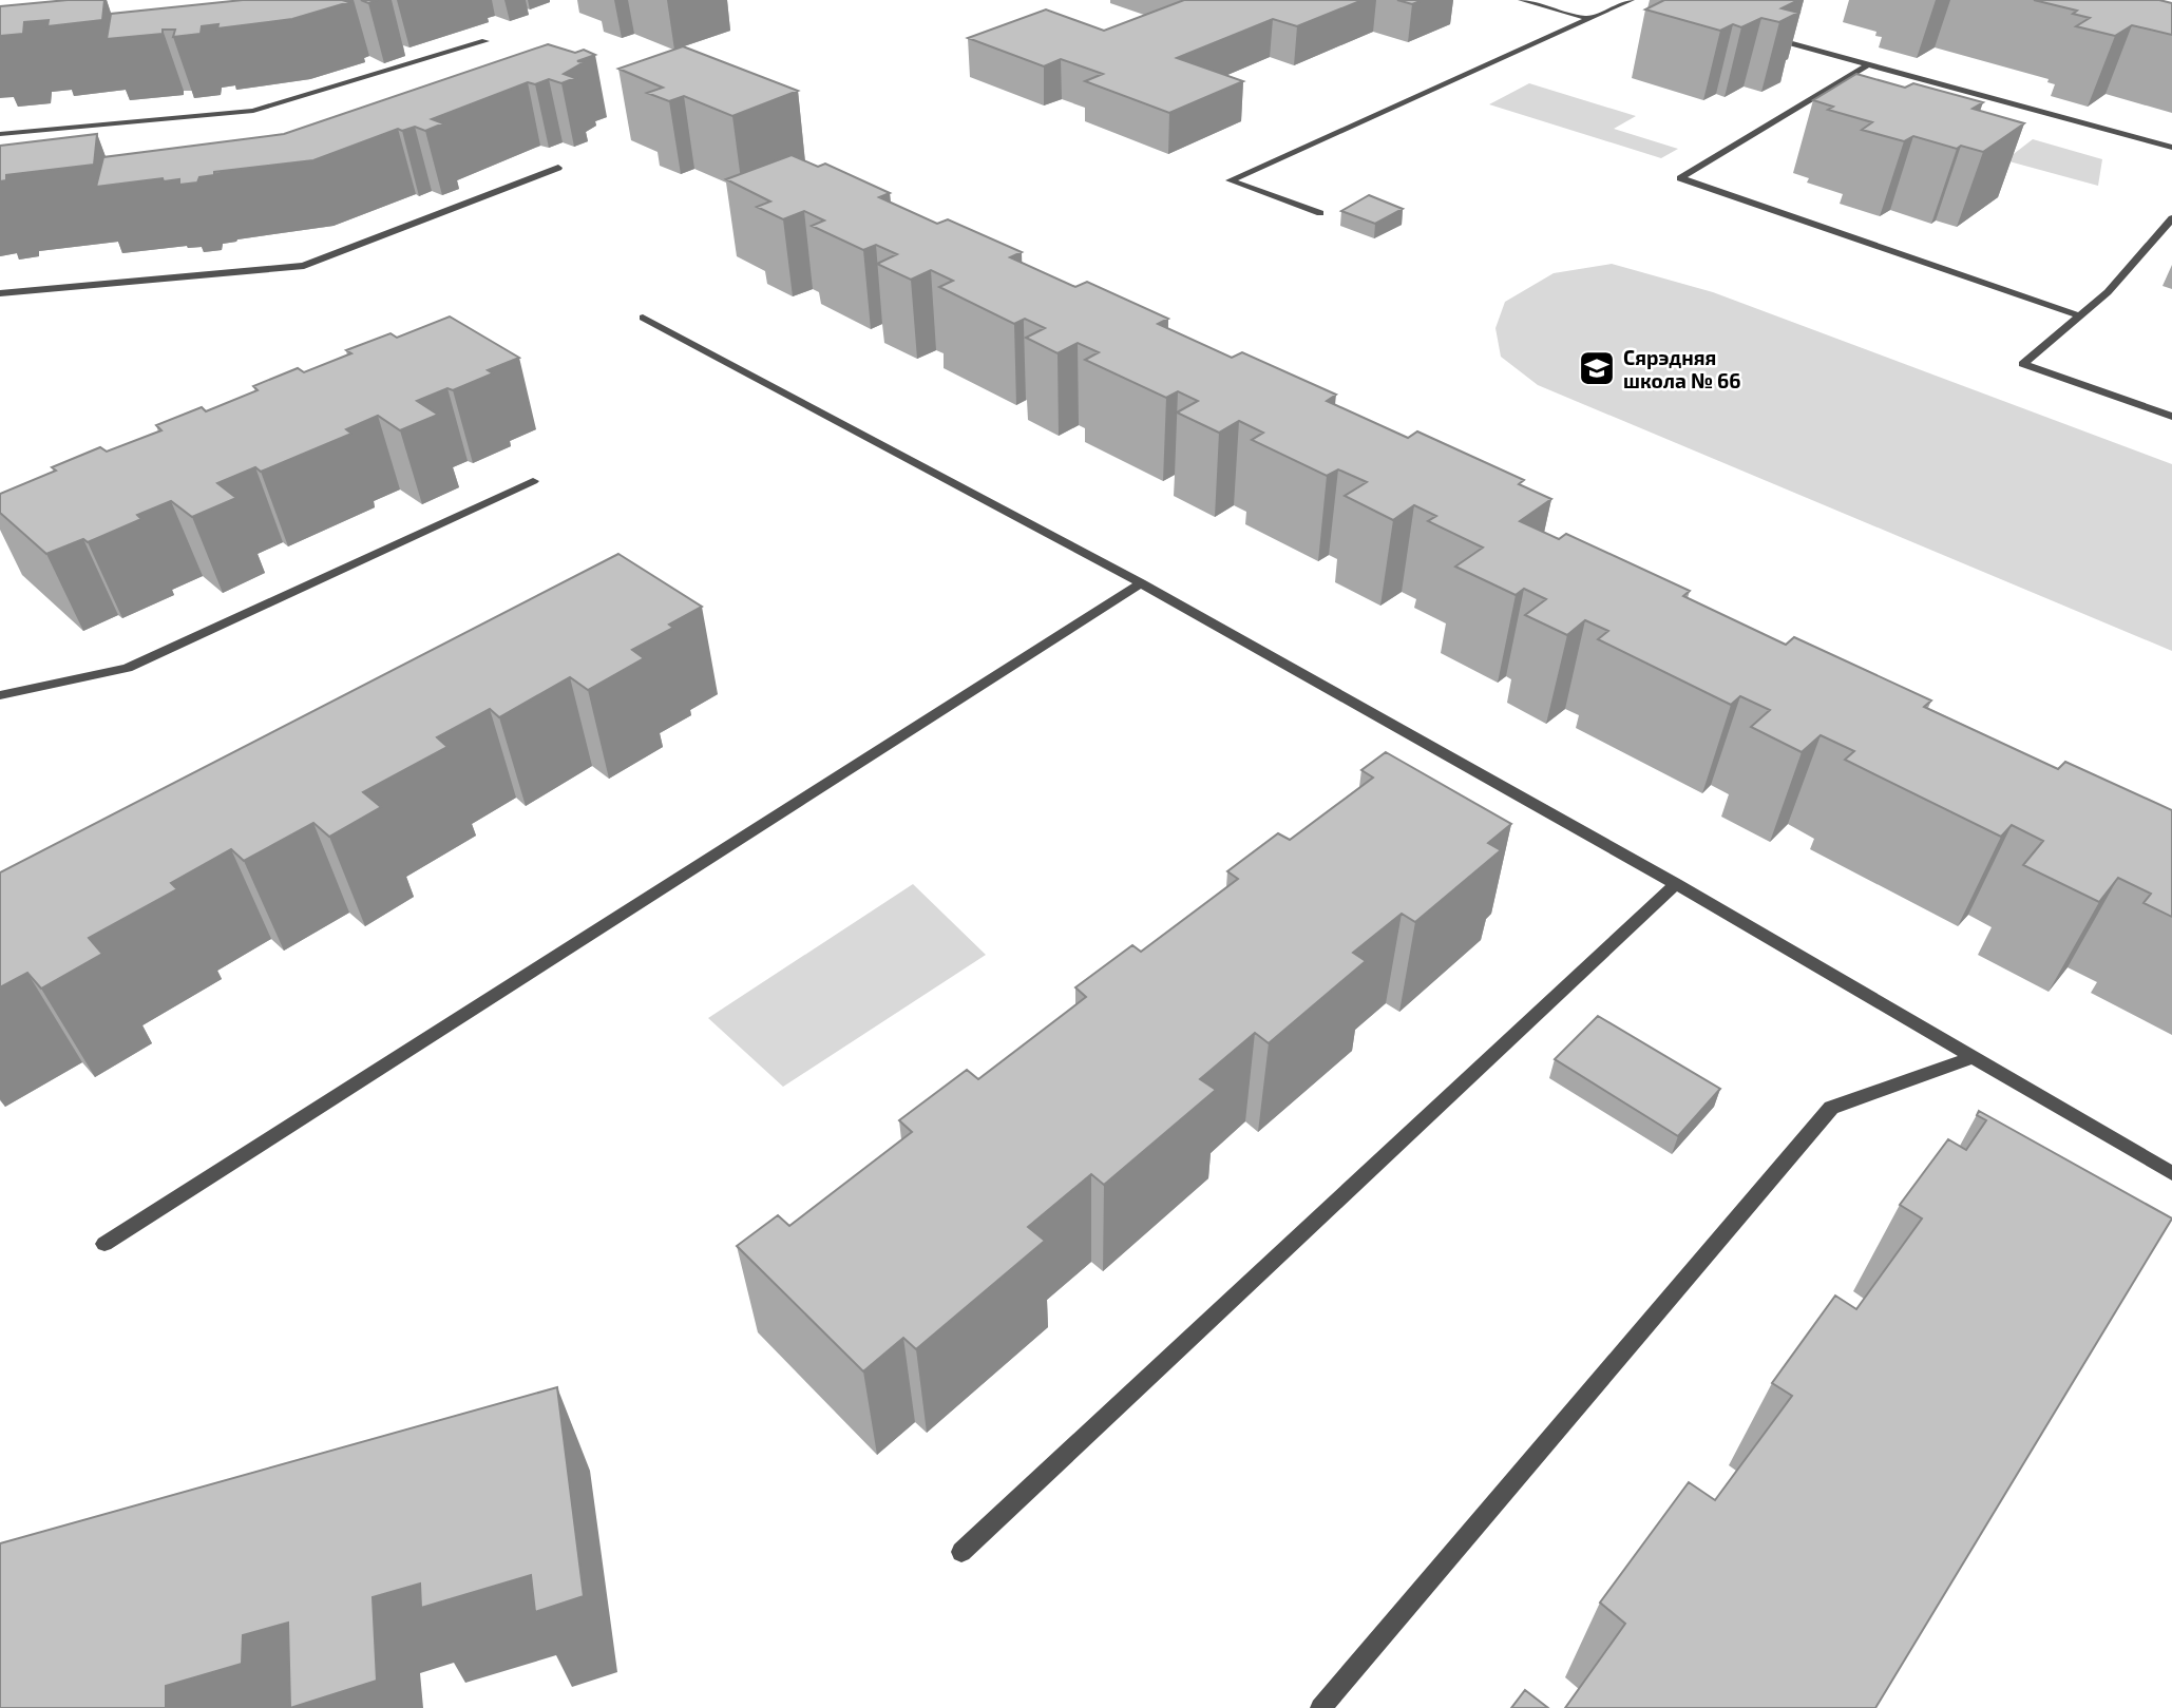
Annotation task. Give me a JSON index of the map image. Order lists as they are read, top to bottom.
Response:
{
  "places": {
    "school or university": ["Сярэдняя школа № 66"]
  }
}
